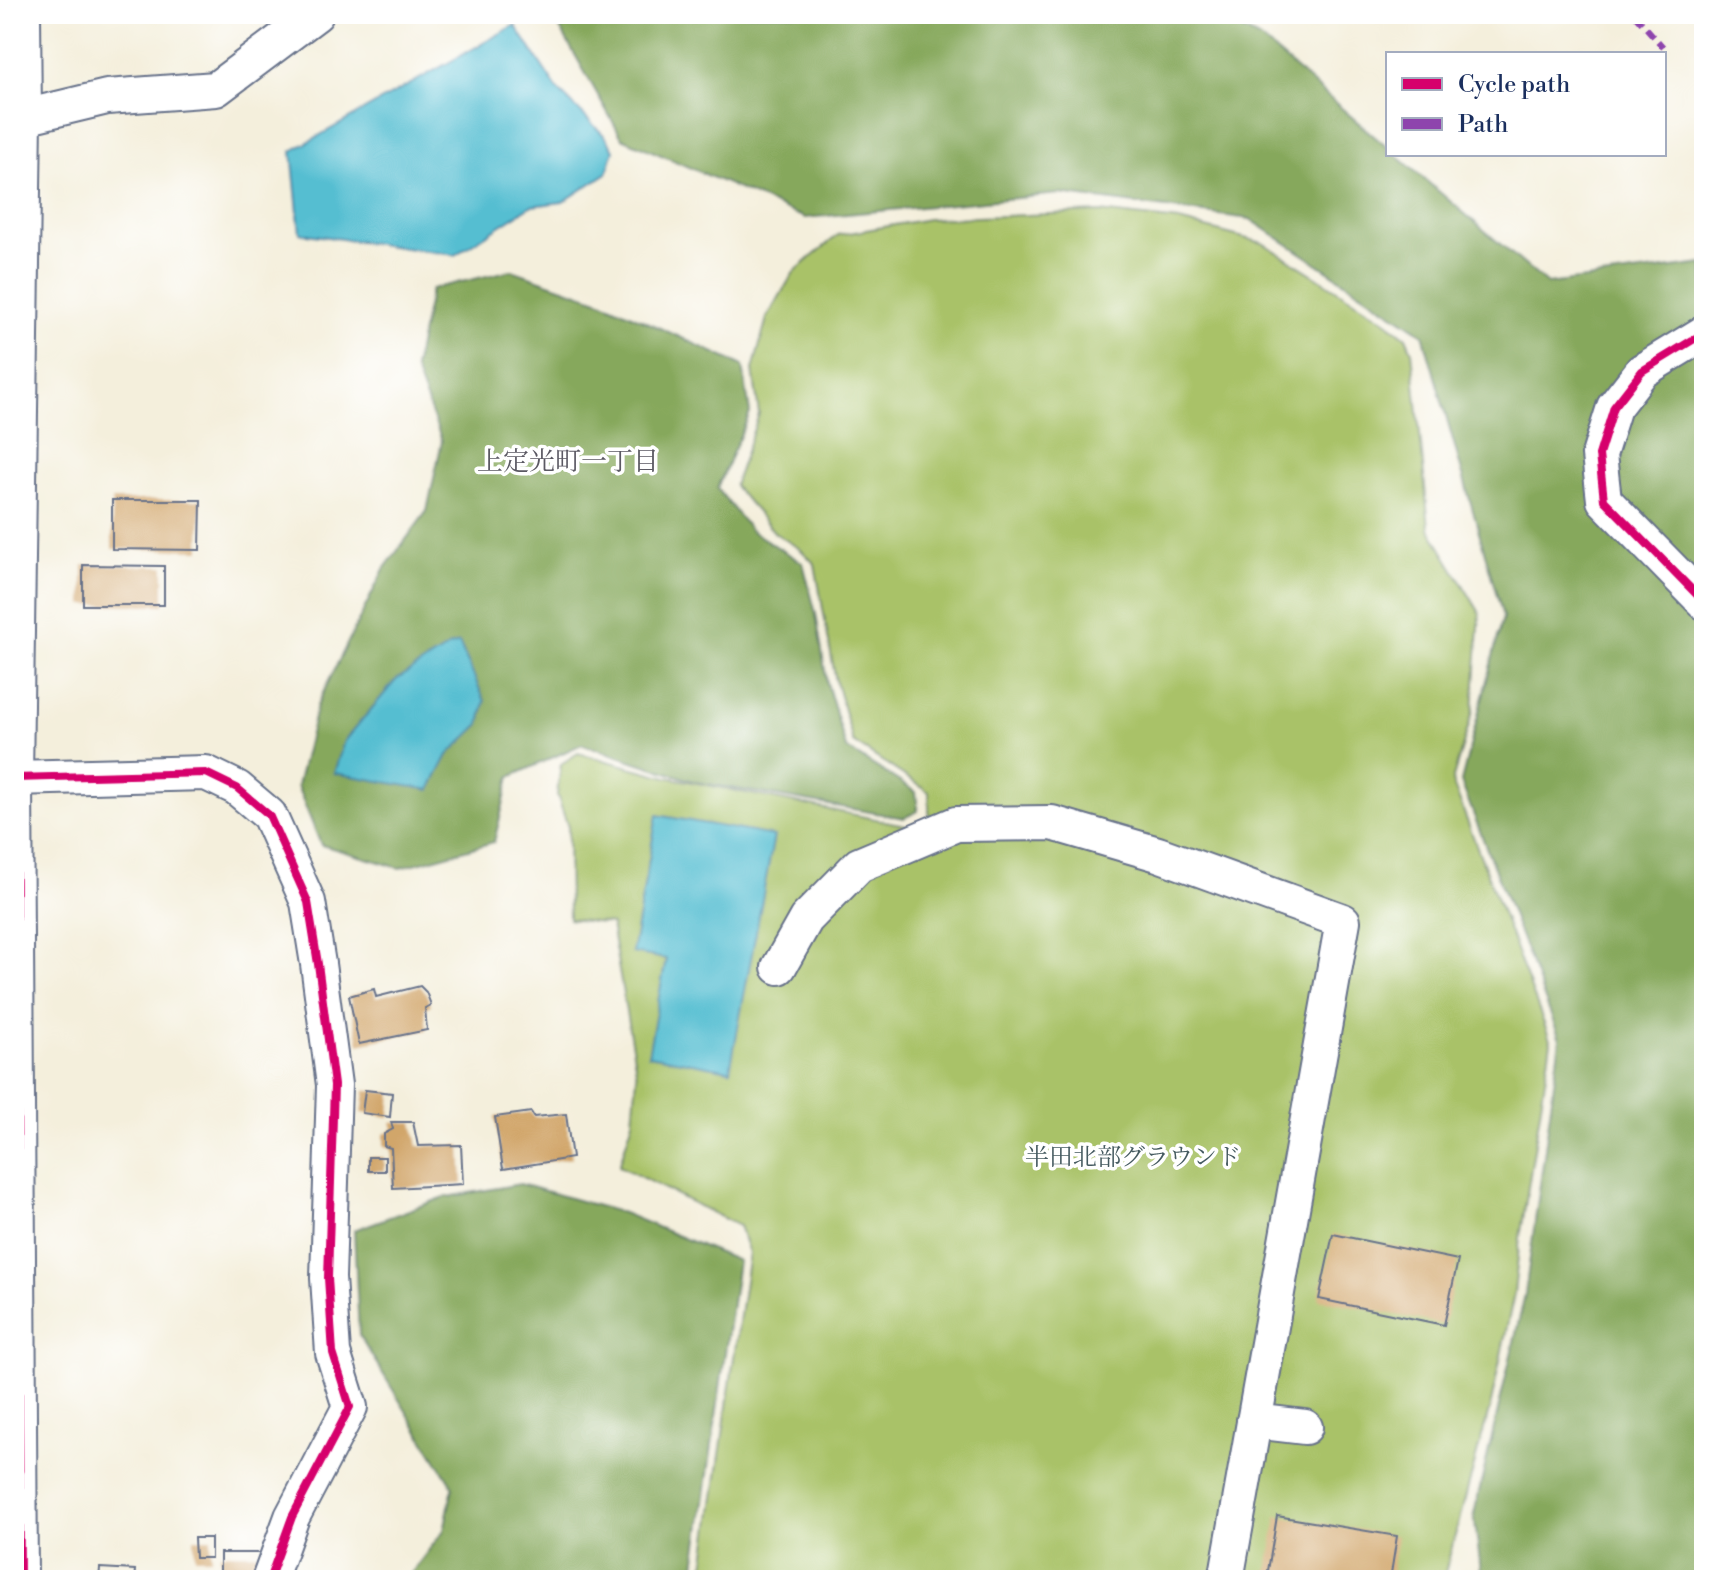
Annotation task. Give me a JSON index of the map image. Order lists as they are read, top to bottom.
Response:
{
  "districts": ["上定光町一丁目"],
  "parks": ["半田北部グラウンド"],
  "legend": ["Cycle path", "Path"]
}
